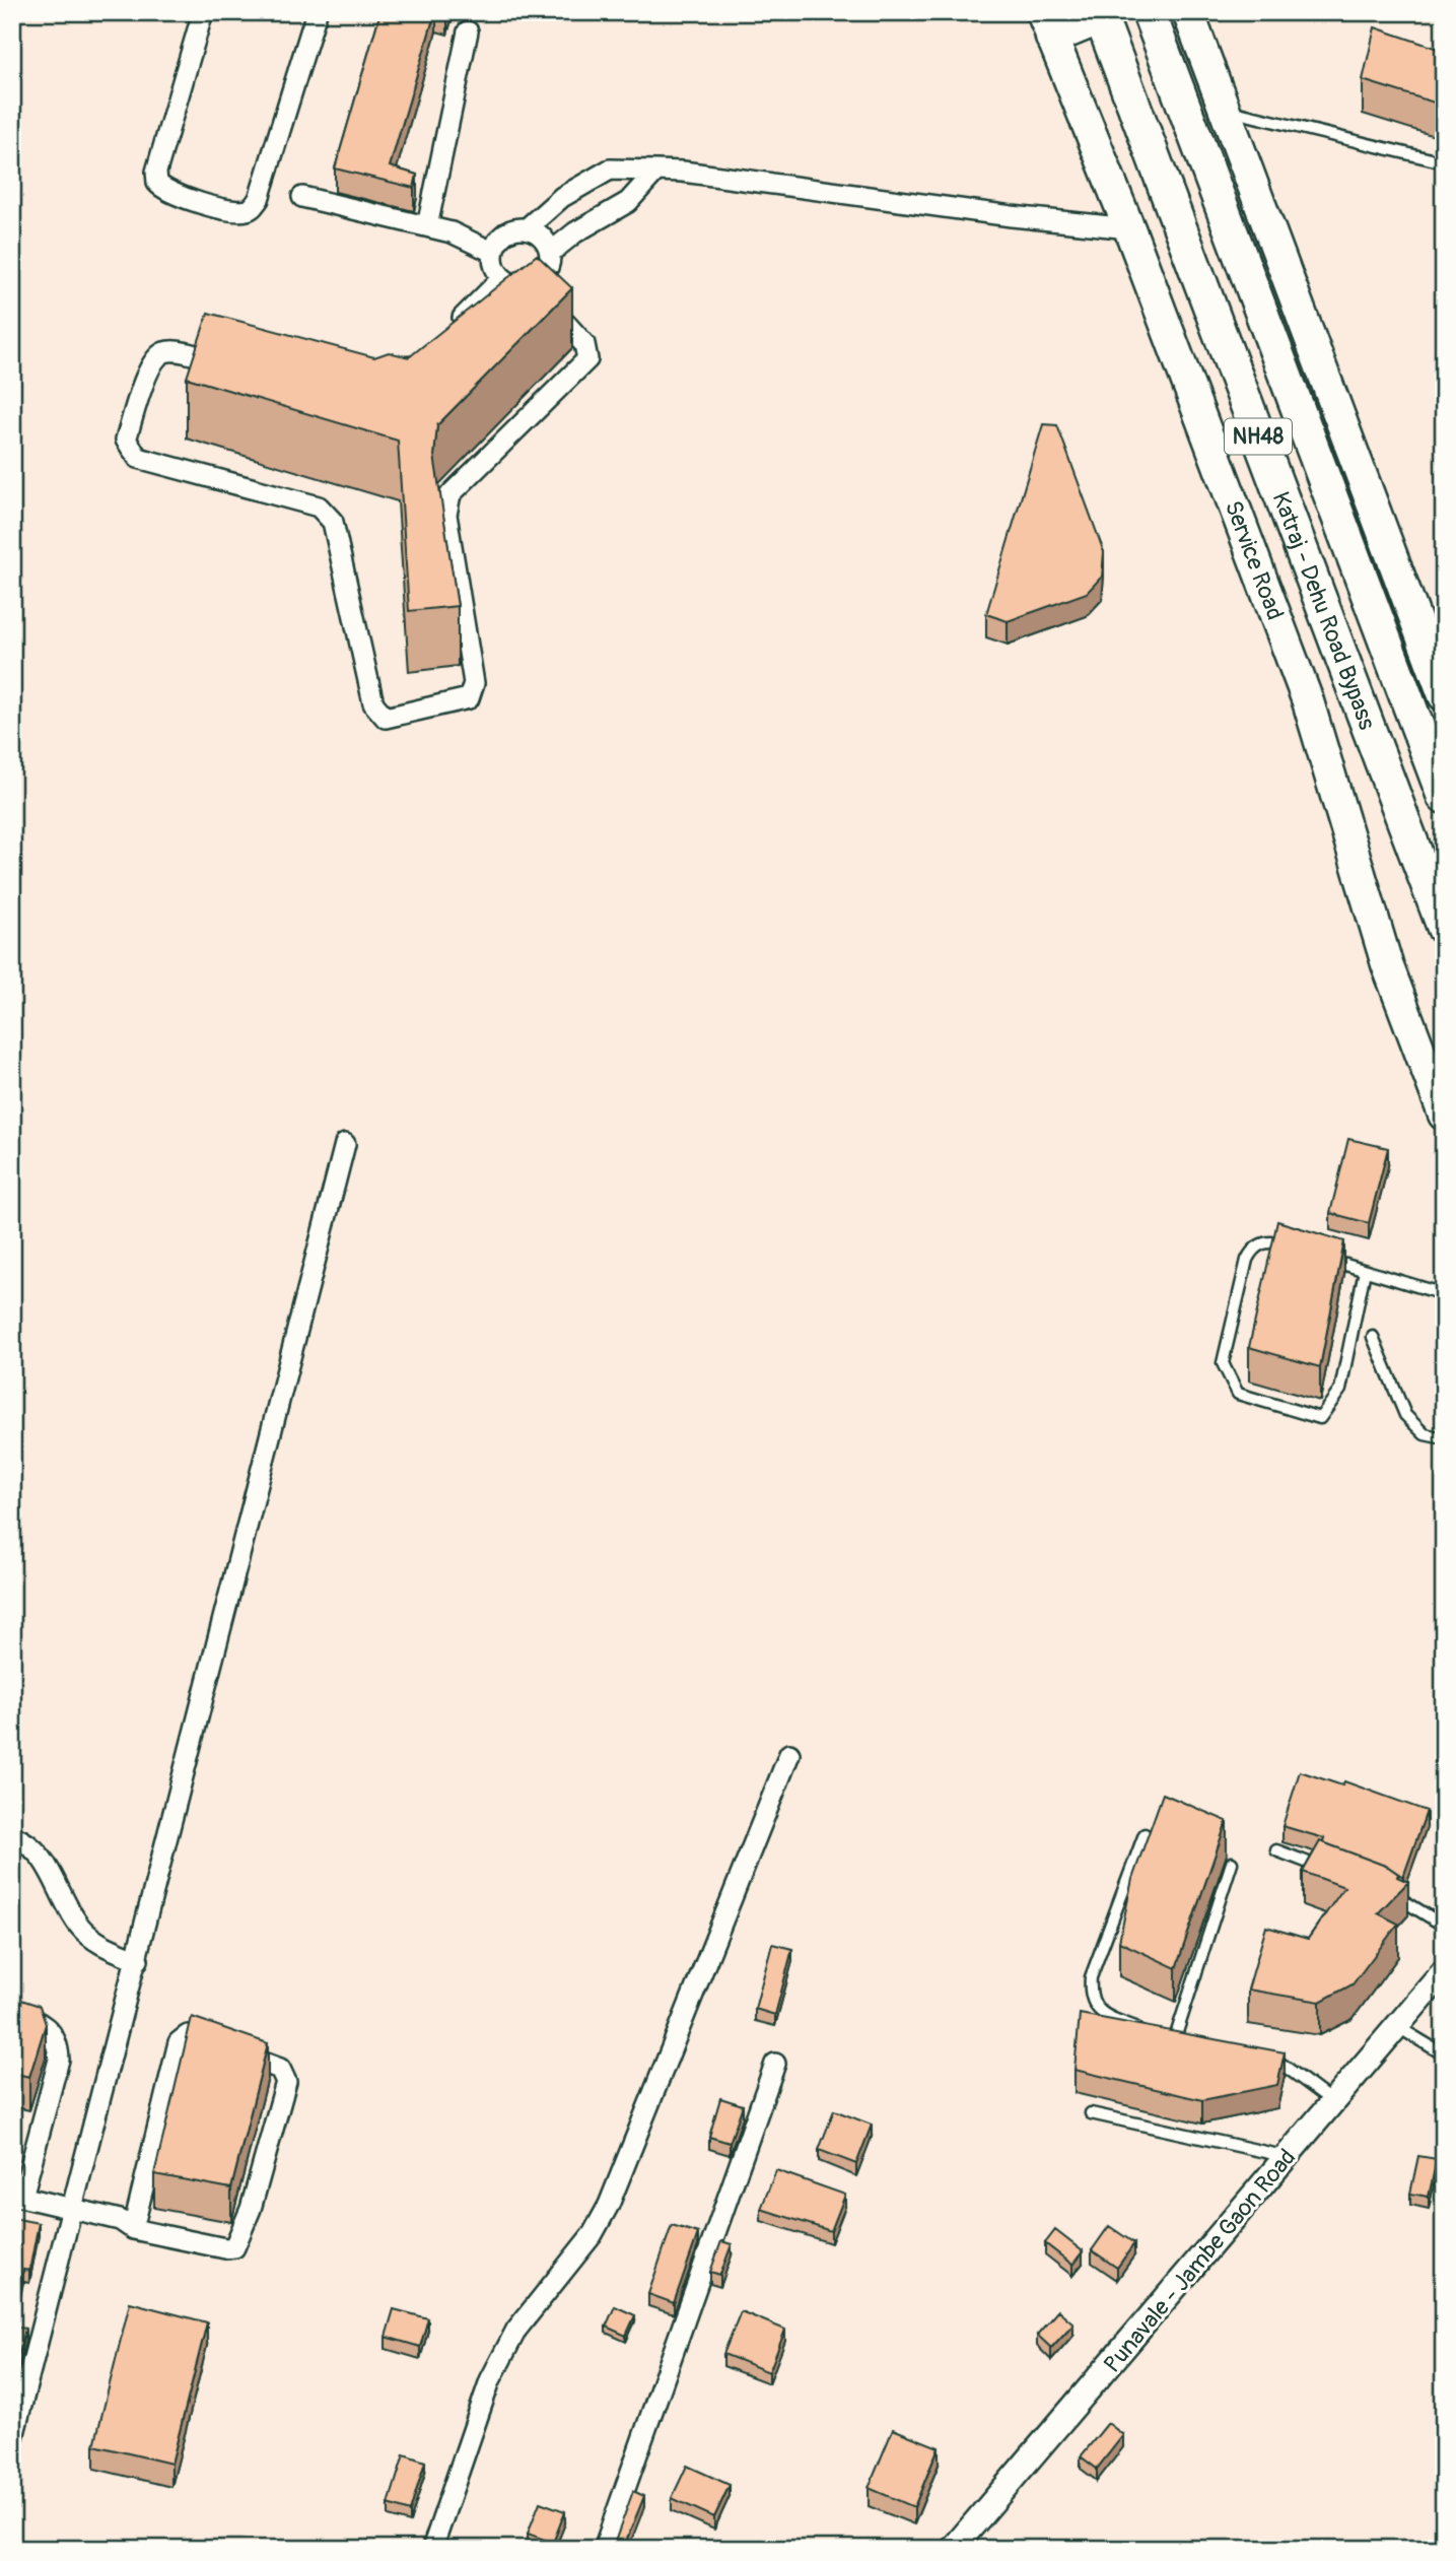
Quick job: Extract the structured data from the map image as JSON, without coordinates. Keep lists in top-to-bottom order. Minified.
{"streets":{"highway":["NH48","Katraj - Dehu Road Bypass"],"main road":["Service Road"],"street":["Punavale - Jambe Gaon Road"]}}
